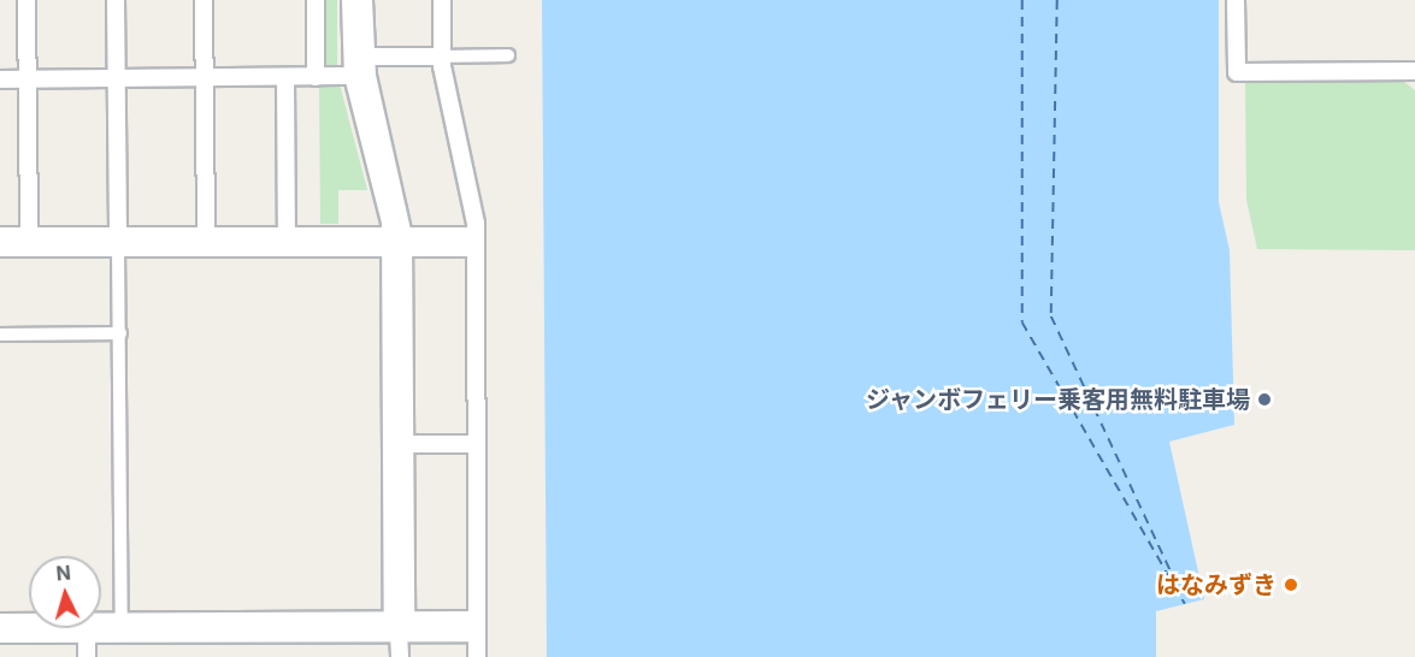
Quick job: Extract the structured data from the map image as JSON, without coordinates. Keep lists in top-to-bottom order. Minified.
{"places":["ジャンボフェリー乗客用無料駐車場","はなみずき"],"north":"top"}
